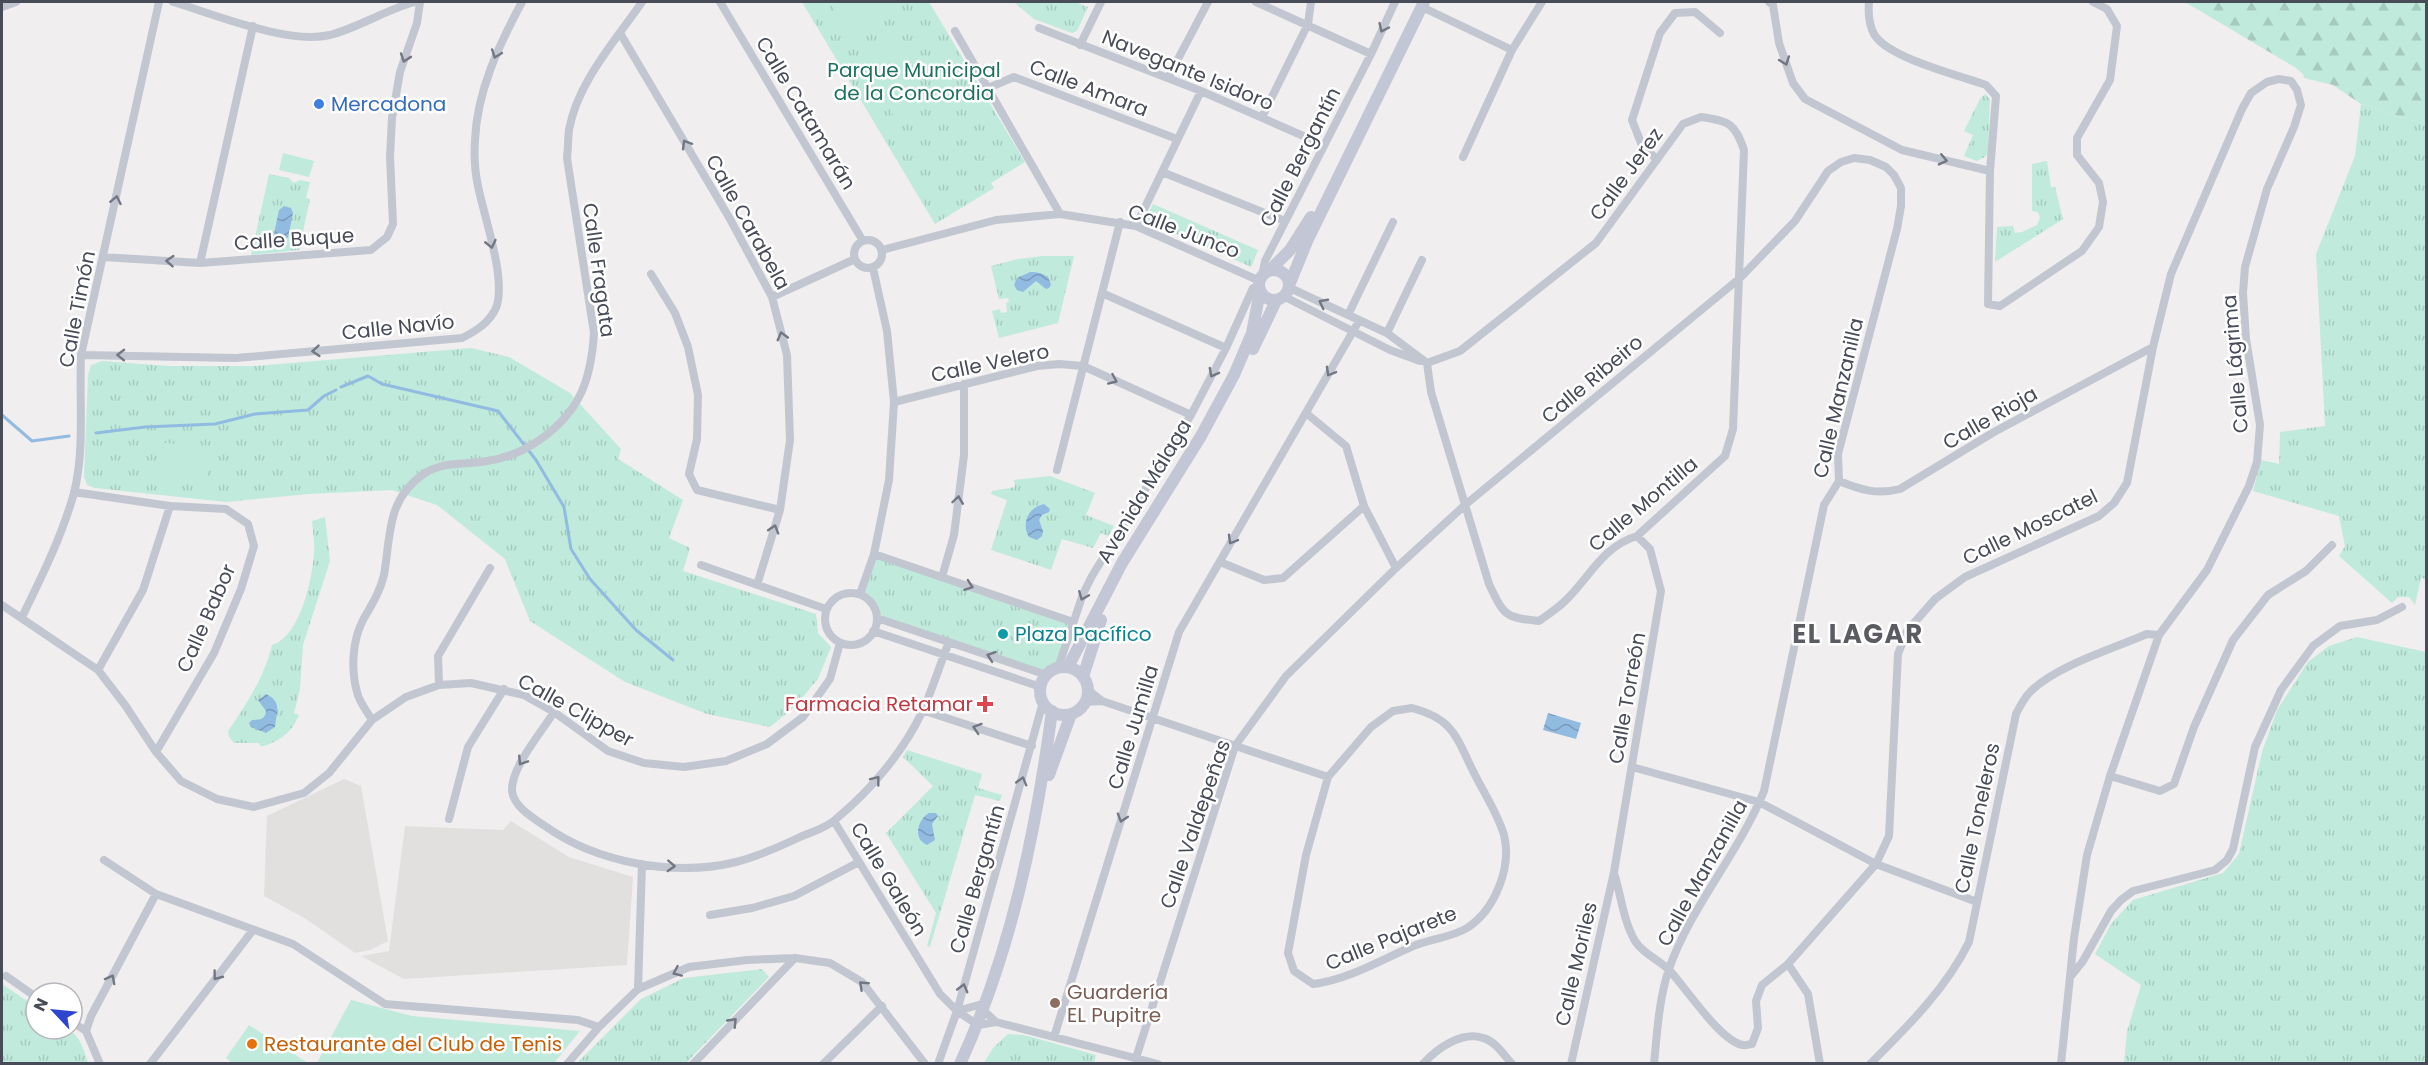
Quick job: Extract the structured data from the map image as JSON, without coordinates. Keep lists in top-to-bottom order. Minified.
{"streets":{"street":["Navegante Isidoro","Calle Amara","Calle Catamarán","Calle Bergantín","Calle Jerez","Calle Carabela","Calle Junco","Calle Buque","Calle Fragata","Calle Timón","Calle Navío","Calle Velero","Calle Lágrima","Calle Ribeiro","Calle Manzanilla","Calle Rioja","Avenida Málaga","Calle Montilla","Calle Moscatel","Calle Babor","Calle Torreón","Calle Clipper","Calle Jumilla","Calle Toneleros","Calle Valdepeñas","Calle Galeón","Calle Pajarete","Calle Moriles"]},"crossings":[["Navegante Isidoro","Calle Bergantín"],["Calle Catamarán","Calle Junco"],["Calle Bergantín","Calle Junco"],["Calle Bergantín","Calle Velero"],["Calle Bergantín","Avenida Málaga"],["Calle Bergantín","Calle Galeón"],["Calle Jerez","Calle Ribeiro"],["Calle Jerez","Calle Manzanilla"],["Calle Jerez","Calle Montilla"],["Calle Carabela","Calle Fragata"],["Calle Buque","Calle Timón"],["Calle Fragata","Calle Clipper"],["Calle Timón","Calle Navío"],["Calle Timón","Calle Babor"],["Calle Timón","Calle Clipper"],["Calle Lágrima","Calle Moscatel"],["Calle Lágrima","Calle Toneleros"],["Calle Ribeiro","Calle Manzanilla"],["Calle Ribeiro","Calle Montilla"],["Calle Ribeiro","Calle Valdepeñas"],["Calle Manzanilla","Calle Rioja"],["Calle Manzanilla","Calle Montilla"],["Calle Manzanilla","Calle Moscatel"],["Calle Rioja","Calle Moscatel"],["Calle Montilla","Calle Torreón"],["Calle Montilla","Calle Valdepeñas"],["Calle Babor","Calle Clipper"],["Calle Torreón","Calle Moriles"]],"one_way":["Calle Carabela","Calle Timón","Calle Velero","Calle Jumilla"],"districts":["EL LAGAR"],"parks":["Parque Municipal de la Concordia"],"places":{"other":["Mercadona","Plaza Pacífico","Guardería EL Pupitre","Restaurante del Club de Tenis"],"health":["Farmacia Retamar"]},"north":"top left"}
